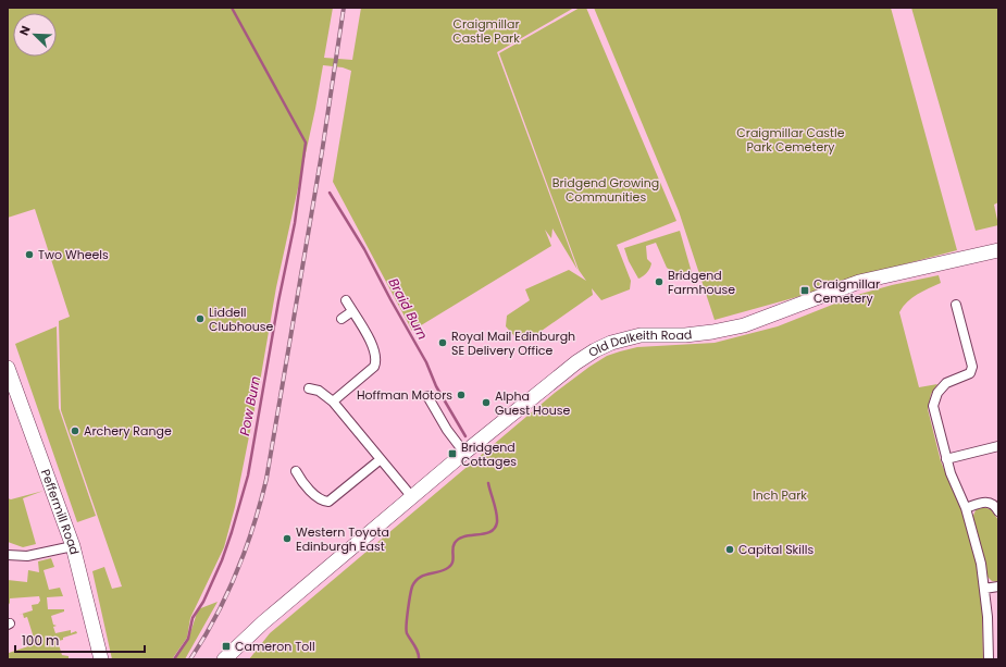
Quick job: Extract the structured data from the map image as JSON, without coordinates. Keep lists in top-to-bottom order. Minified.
{"streets":{"main road":["Old Dalkeith Road","Peffermill Road"]},"water":["Braid Burn","Pow Burn"],"parks":["Craigmillar Castle Park","Craigmillar Castle Park Cemetery","Bridgend Growing Communities","Inch Park"],"places":{"other":["Two Wheels","Bridgend Farmhouse","Liddell Clubhouse","Royal Mail Edinburgh SE Delivery Office","Hoffman Motors","Alpha Guest House","Archery Range","Western Toyota Edinburgh East","Capital Skills"],"transit":["Craigmillar Cemetery","Bridgend Cottages","Cameron Toll"]},"scale_bar":"100 m","north":"top left"}
